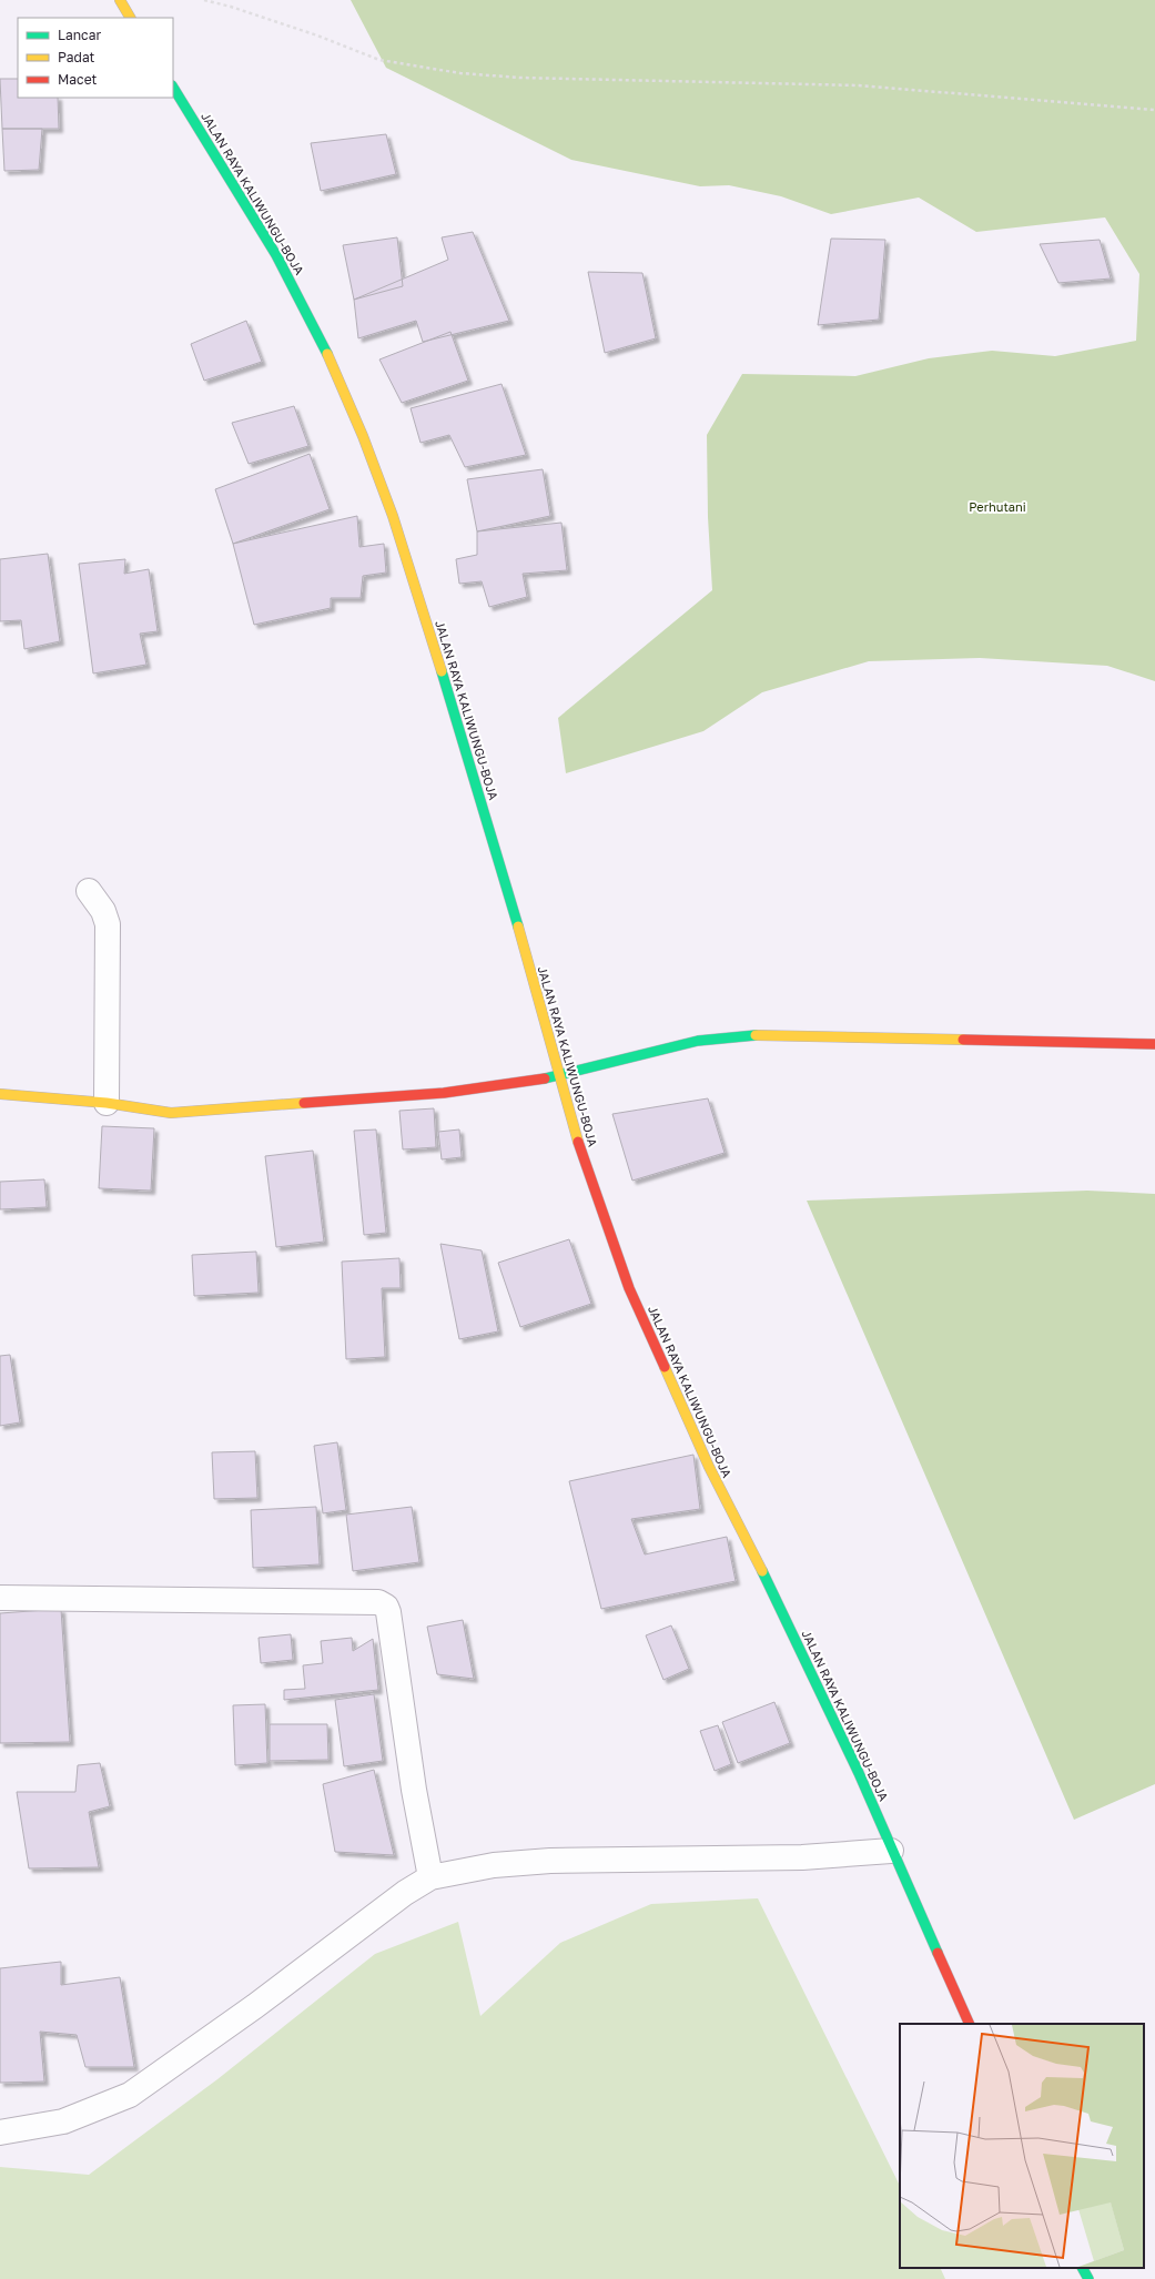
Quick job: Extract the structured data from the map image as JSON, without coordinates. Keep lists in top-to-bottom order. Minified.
{"streets":{"main road":["JALAN RAYA KALIWUNGU-BOJA"]},"parks":["Perhutani"],"legend":["Lancar","Padat","Macet"]}
